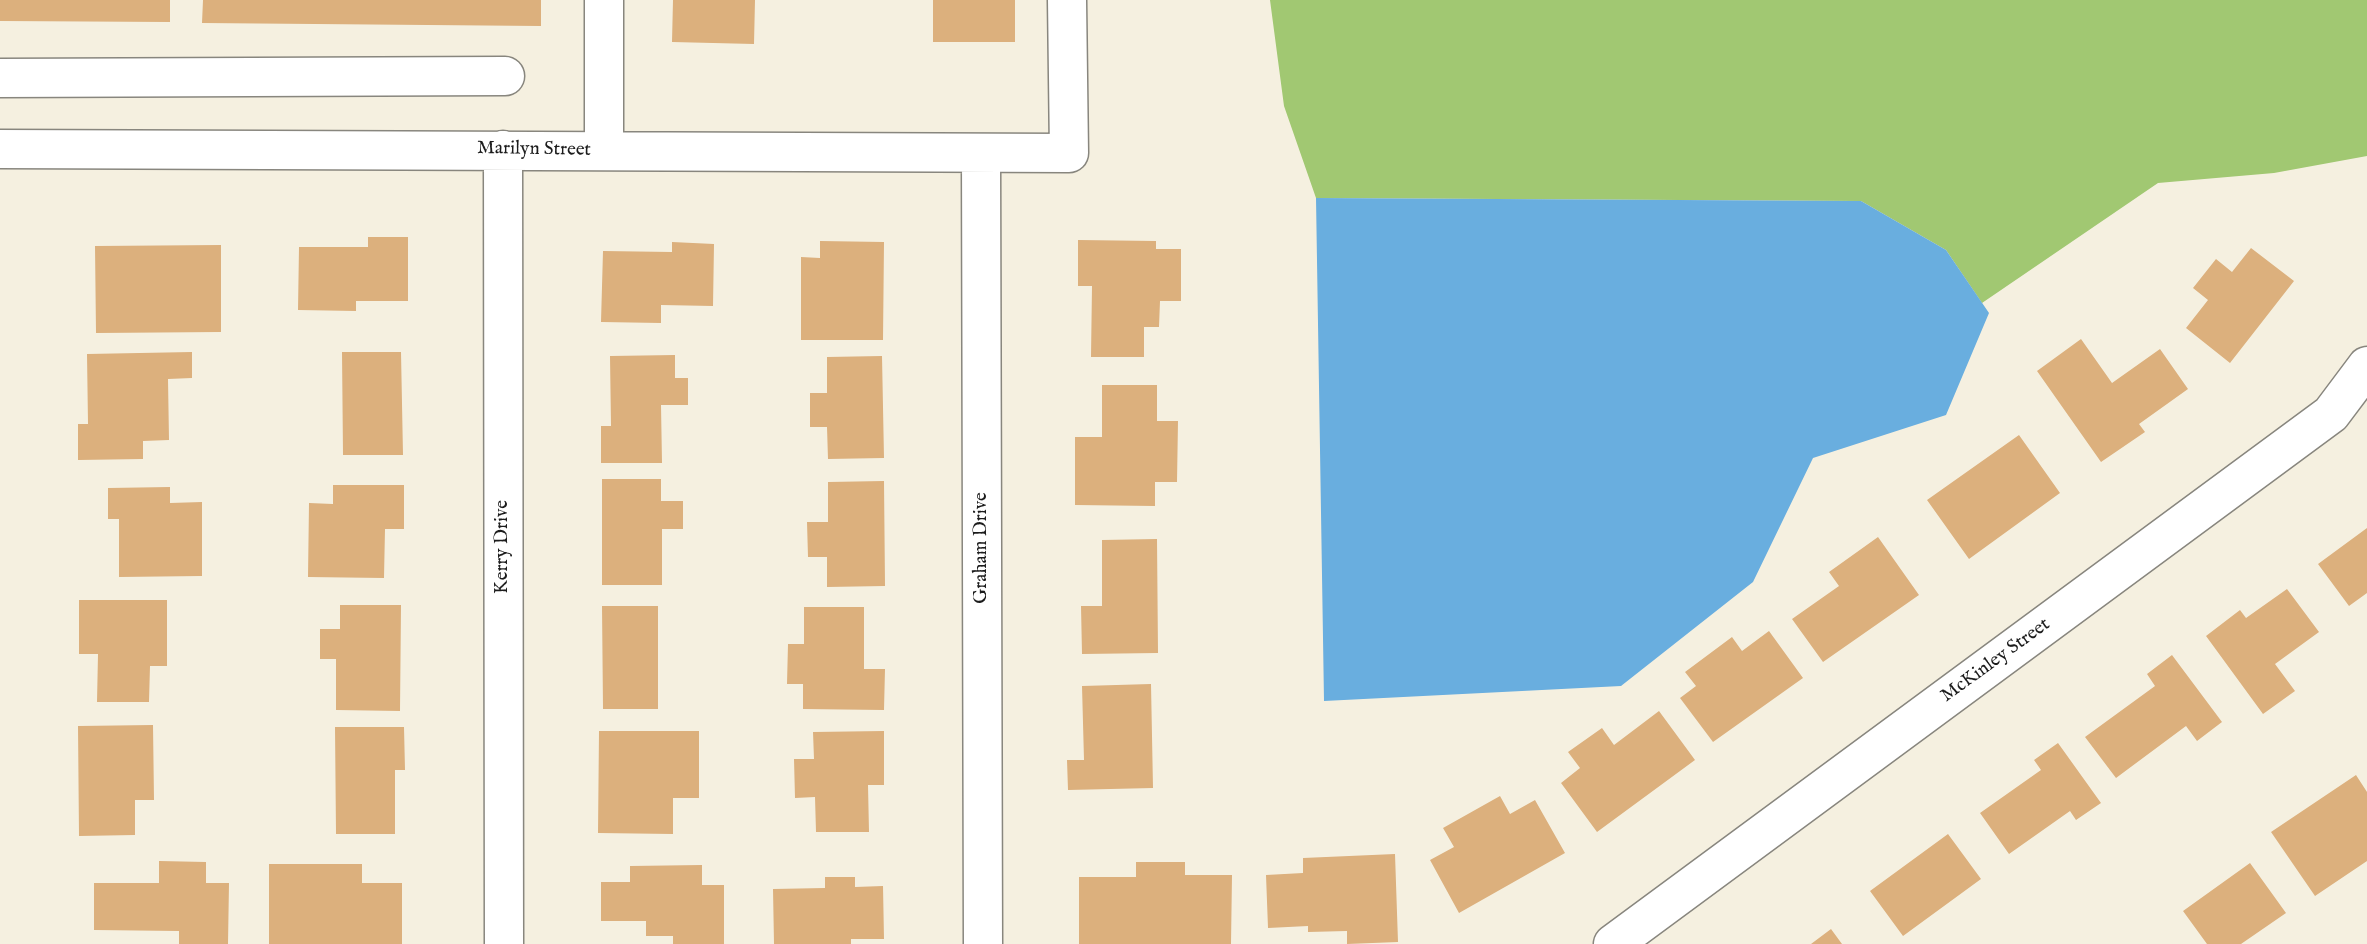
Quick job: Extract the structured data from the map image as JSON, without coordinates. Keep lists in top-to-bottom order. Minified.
{"streets":{"street":["Marilyn Street","Kerry Drive","Graham Drive","McKinley Street"]},"crossings":[["Marilyn Street","Kerry Drive"],["Marilyn Street","Graham Drive"]]}
